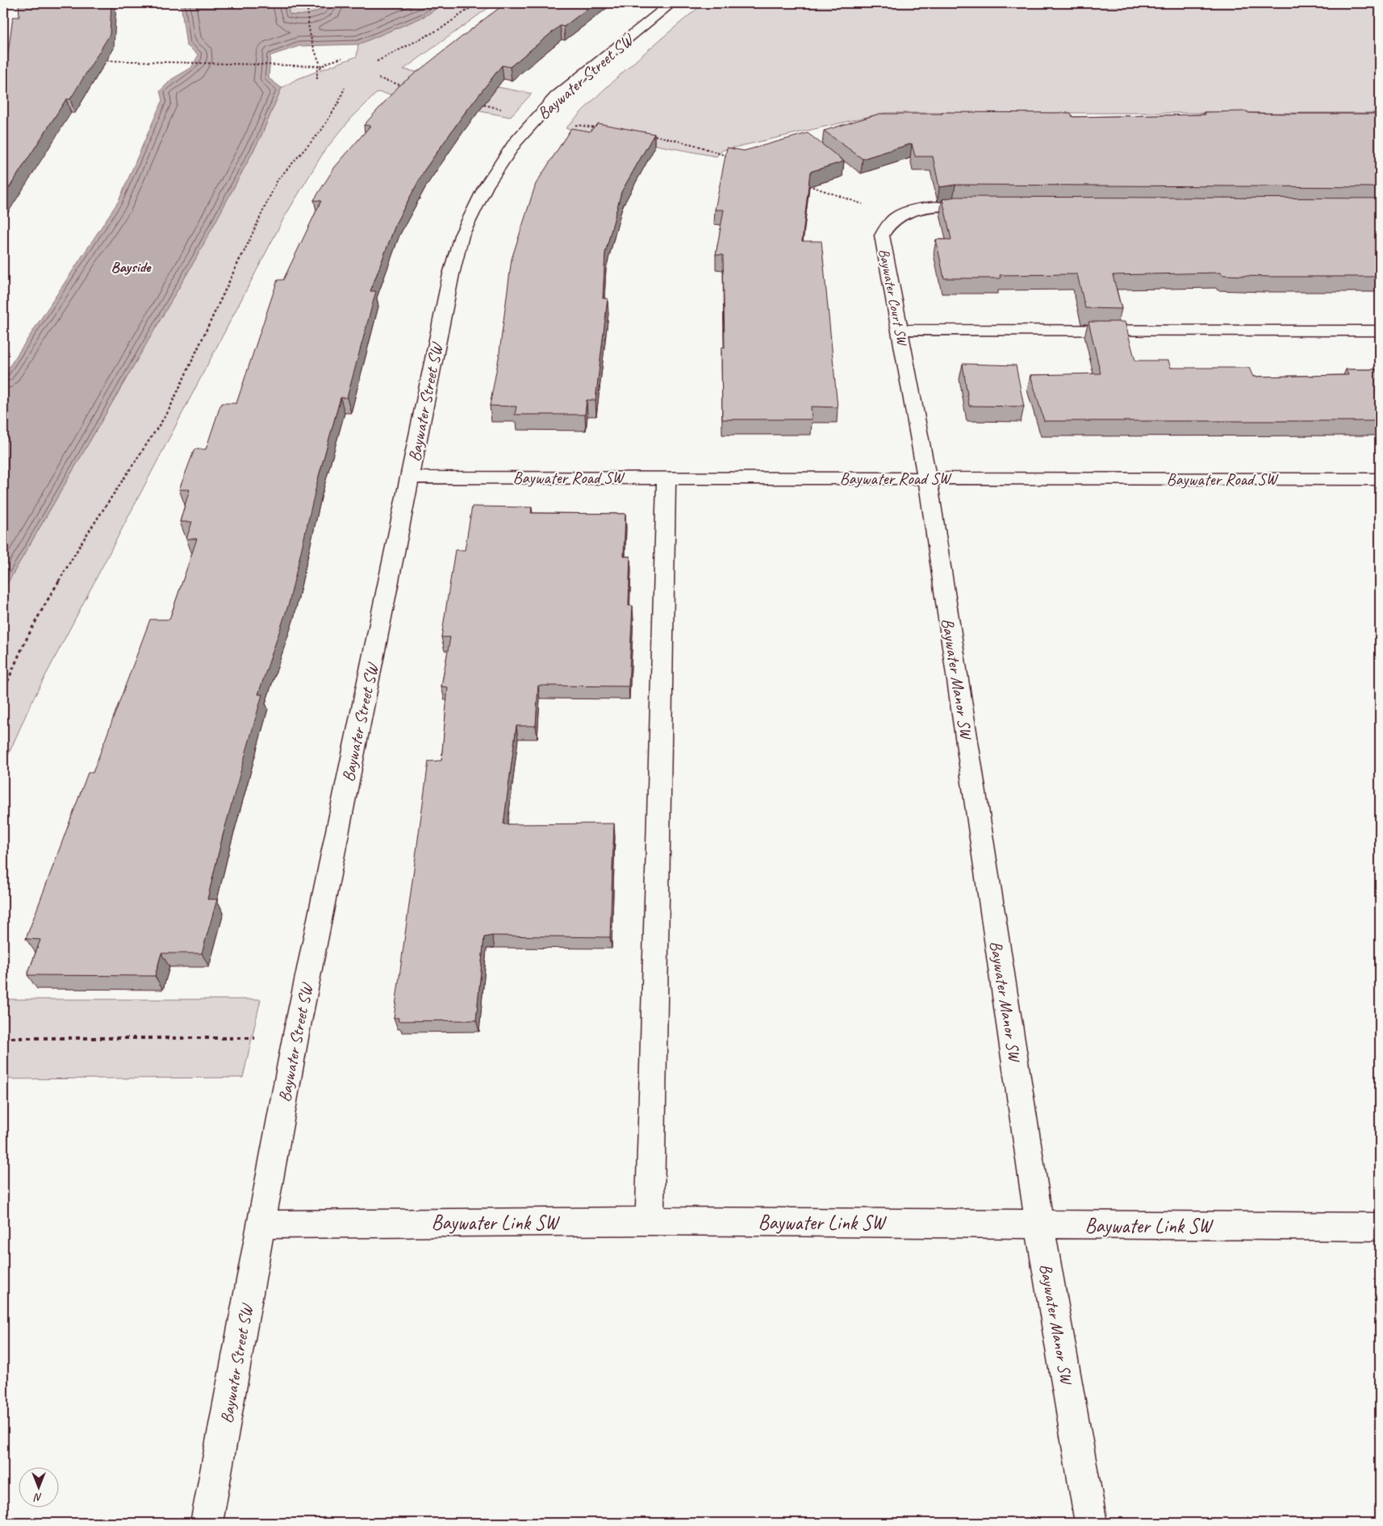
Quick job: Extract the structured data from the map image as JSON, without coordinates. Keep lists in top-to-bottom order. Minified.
{"streets":{"street":["Baywater Street SW","Baywater Court SW","Baywater Road SW","Baywater Manor SW","Baywater Link SW"]},"crossings":[["Baywater Street SW","Baywater Road SW"],["Baywater Street SW","Baywater Link SW"],["Baywater Court SW","Baywater Road SW"],["Baywater Court SW","Baywater Manor SW"],["Baywater Road SW","Baywater Manor SW"],["Baywater Manor SW","Baywater Link SW"]],"districts":["Bayside"],"north":"bottom"}
